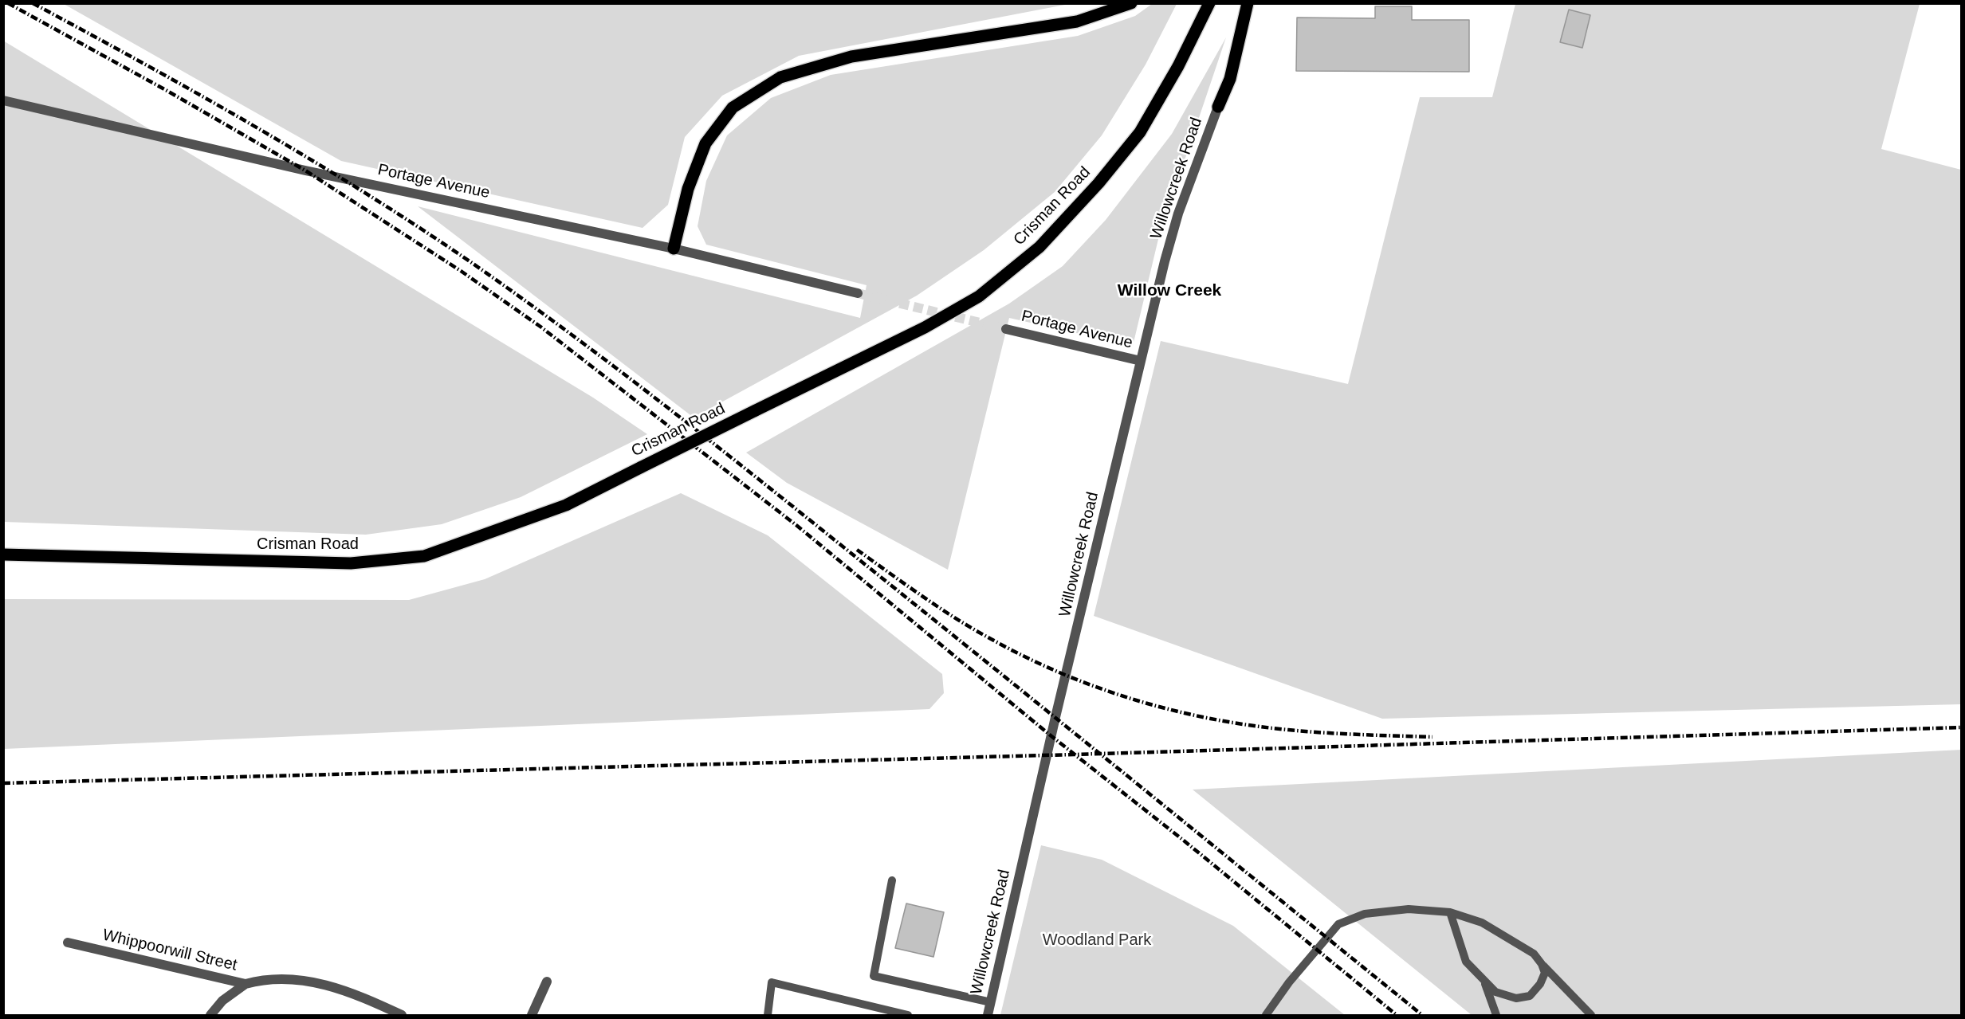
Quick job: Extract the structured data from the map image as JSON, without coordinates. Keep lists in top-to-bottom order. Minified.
{"streets":{"main road":["Crisman Road"],"street":["Willowcreek Road","Portage Avenue","Whippoorwill Street"]},"crossings":[["Willowcreek Road","Portage Avenue"]],"districts":["Willow Creek"],"parks":["Woodland Park"]}
